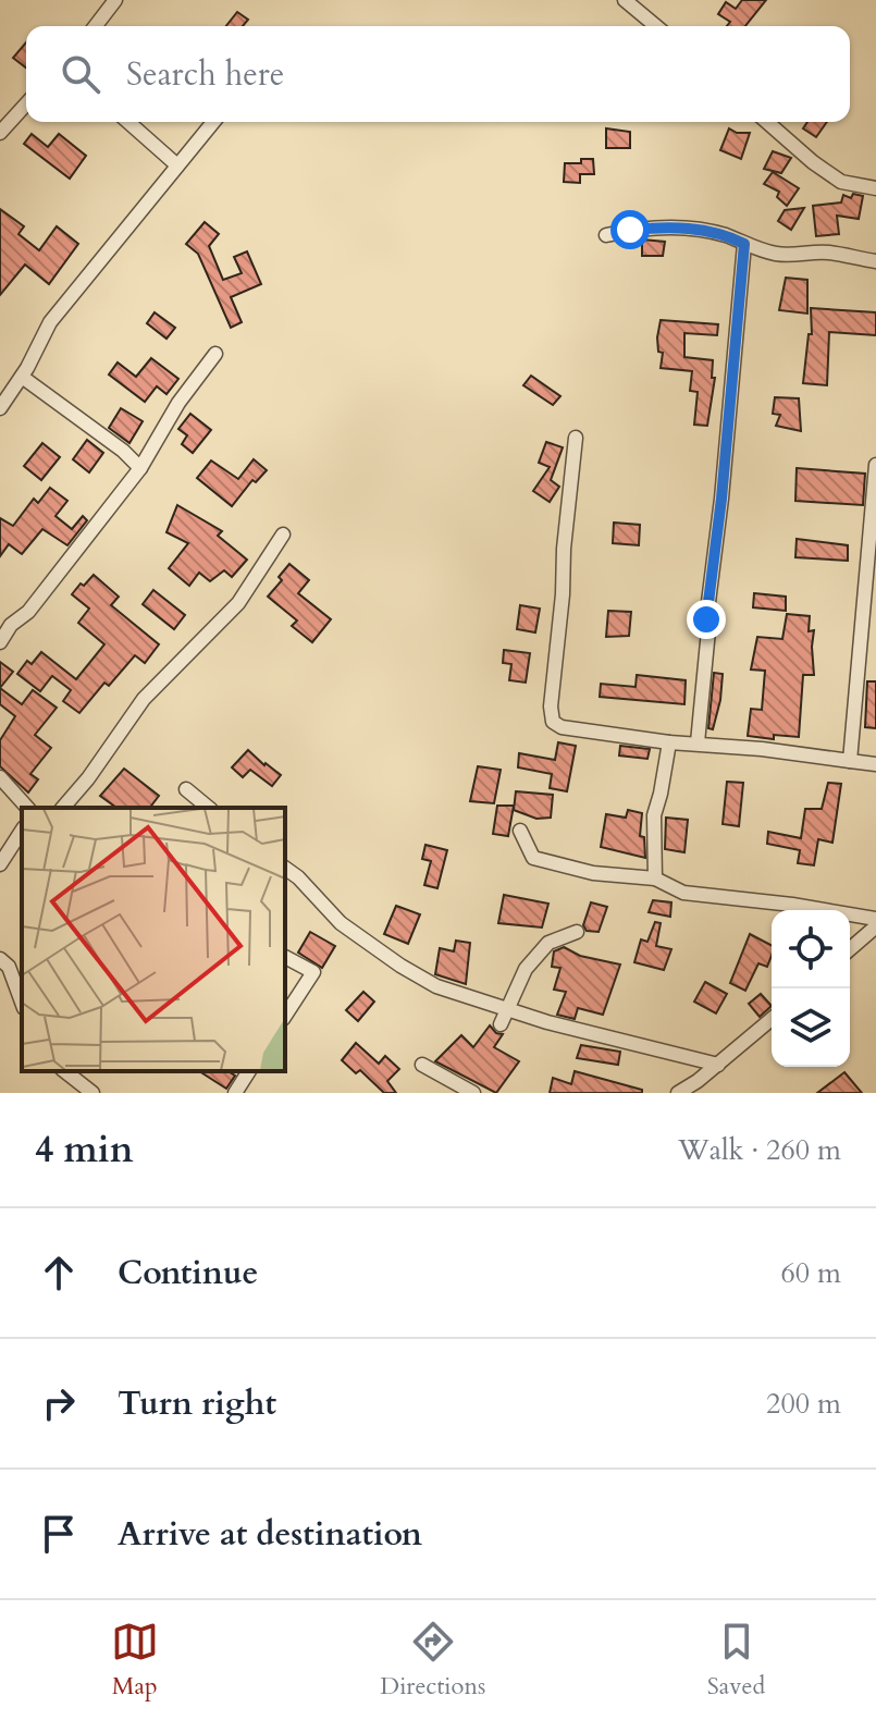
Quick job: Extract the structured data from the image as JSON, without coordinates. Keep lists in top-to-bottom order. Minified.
{"page":{"search":"Search here","heading":["4 min","Walk · 260 m"],"list":[["Continue","60 m"],["Turn right","200 m"],"Arrive at destination"],"nav":["Map","Directions","Saved"]}}
